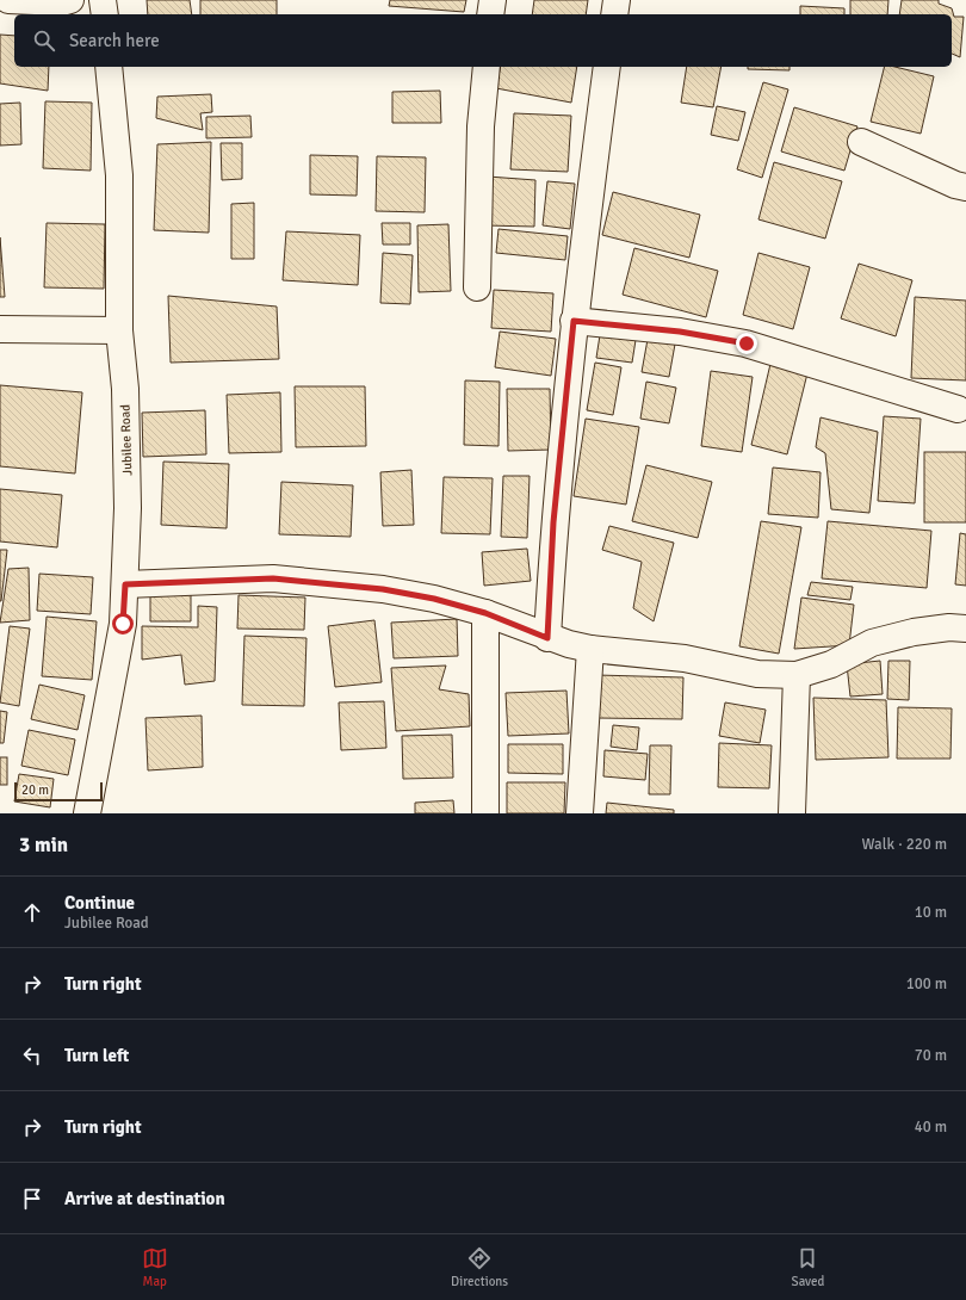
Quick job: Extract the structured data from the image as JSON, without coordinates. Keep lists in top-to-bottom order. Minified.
{"streets":{"street":["Jubilee Road"]},"scale_bar":"20 m","page":{"search":"Search here","scale":"20 m","heading":["3 min","Walk · 220 m"],"list":[["Continue","Jubilee Road","10 m"],["Turn right","100 m"],["Turn left","70 m"],["Turn right","40 m"],"Arrive at destination"],"nav":["Map","Directions","Saved"]}}
